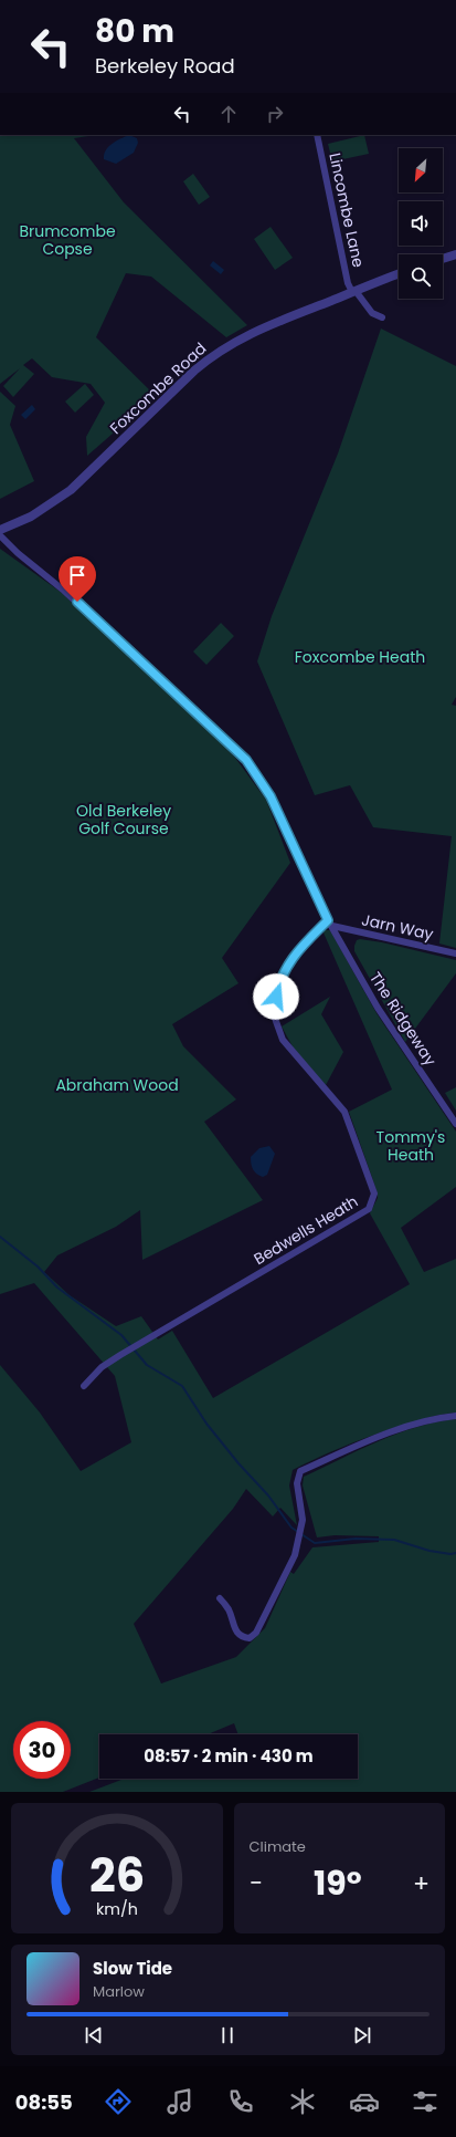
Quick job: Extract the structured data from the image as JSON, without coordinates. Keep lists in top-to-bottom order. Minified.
{"streets":{"street":["Lincombe Lane","Foxcombe Road","Jarn Way","The Ridgeway","Bedwells Heath"]},"crossings":[["Lincombe Lane","Foxcombe Road"],["Jarn Way","The Ridgeway"],["Jarn Way","Bedwells Heath"],["The Ridgeway","Bedwells Heath"]],"parks":["Brumcombe Copse","Foxcombe Heath","Old Berkeley Golf Course","Abraham Wood","Tommy's Heath"],"north":"bottom left","page":{"turn":["80 m","Berkeley Road"],"limit":"30","trip":"08:57 · 2 min · 430 m","tile":"Climate","heat":["−","19°","+"],"song":["Slow Tide","Marlow"],"tabs":"08:55","gauge":["26","km/h"]}}
